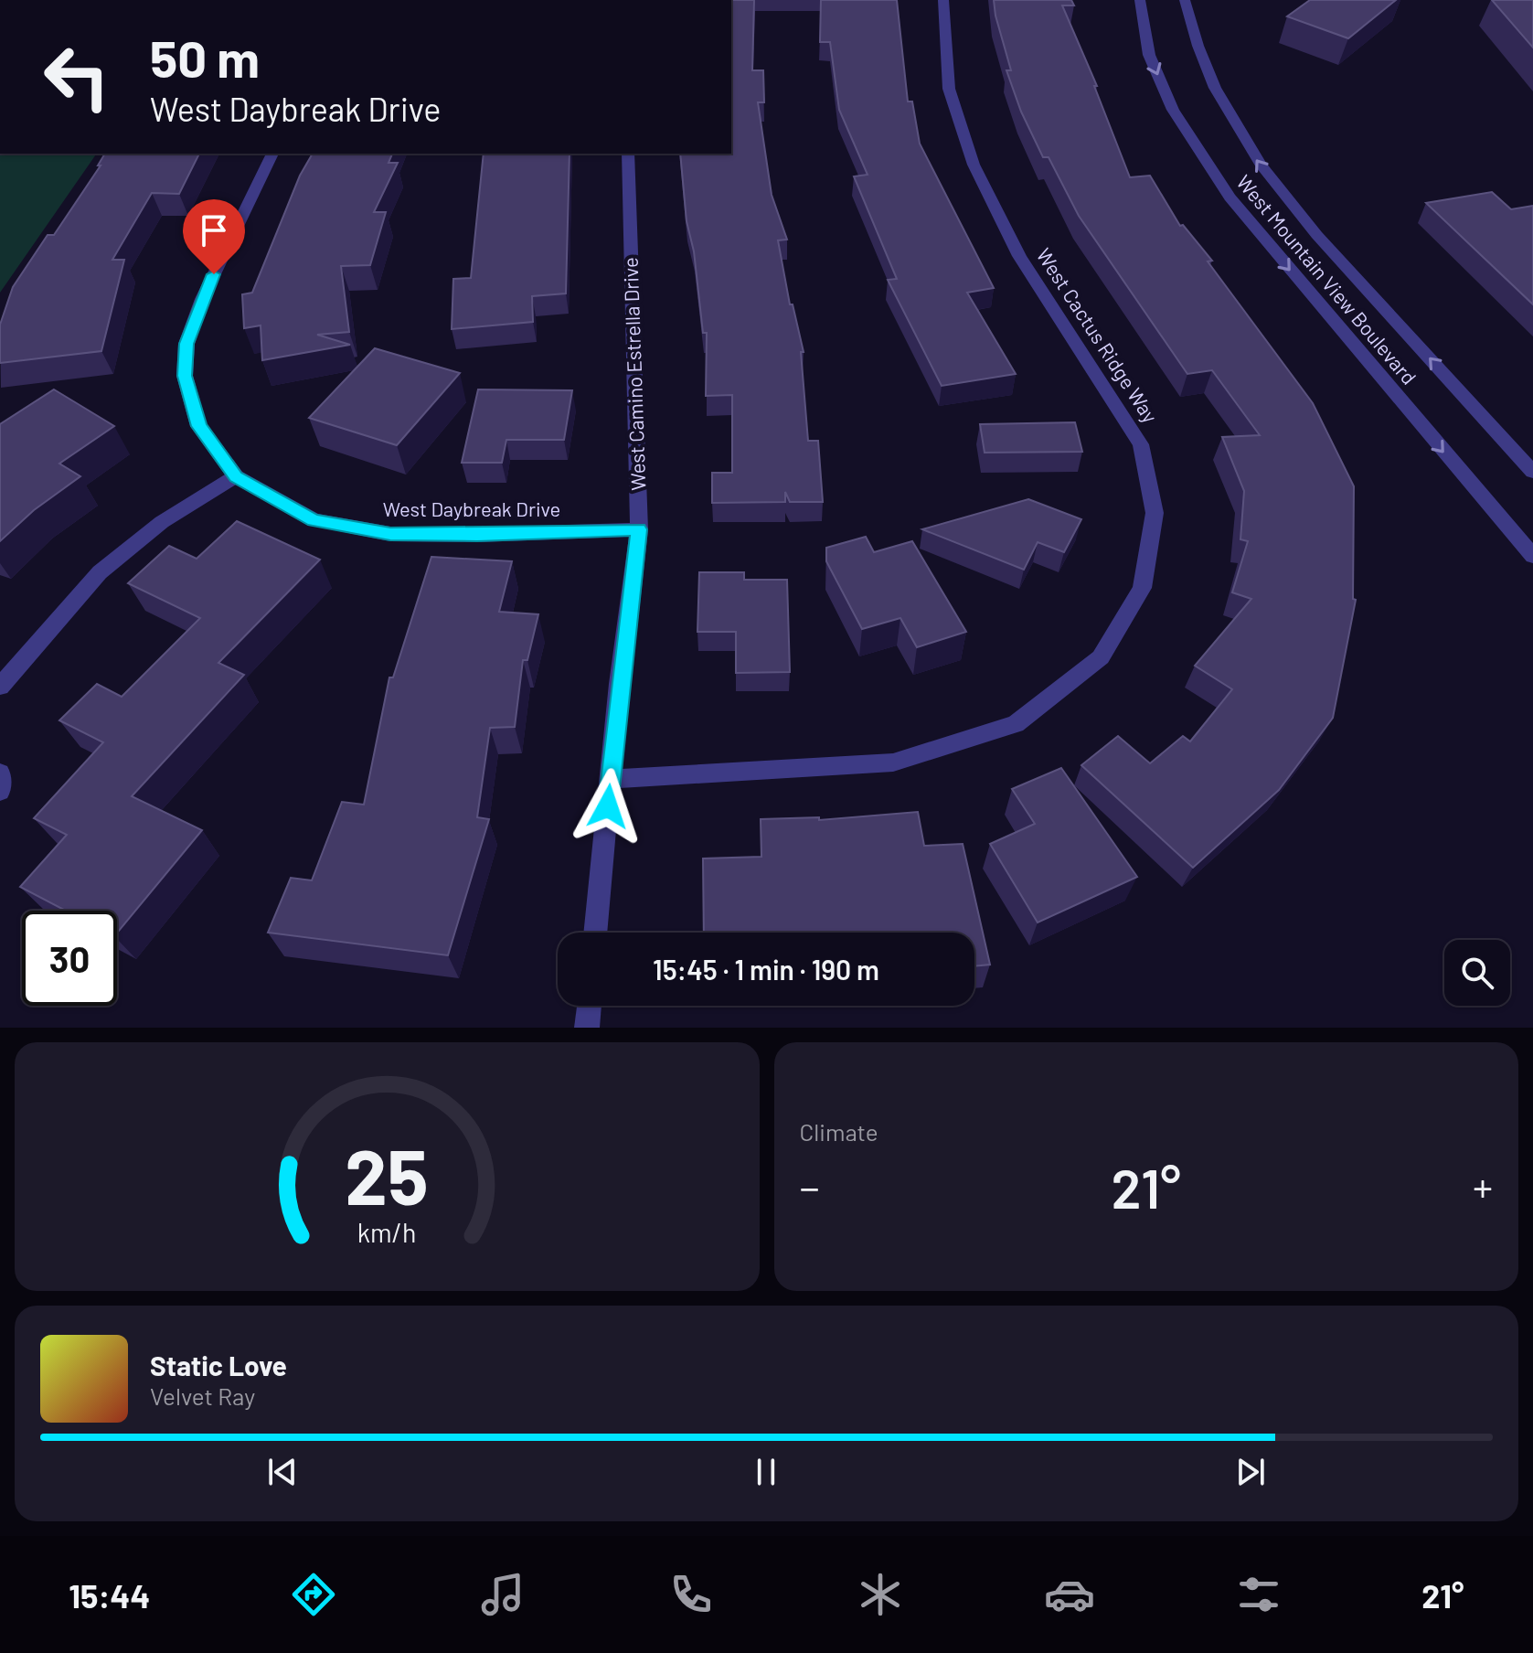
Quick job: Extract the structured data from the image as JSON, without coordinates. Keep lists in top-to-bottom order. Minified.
{"streets":{"street":["West Mountain View Boulevard","West Cactus Ridge Way","West Camino Estrella Drive","West Daybreak Drive"]},"crossings":[["West Cactus Ridge Way","West Camino Estrella Drive"],["West Camino Estrella Drive","West Daybreak Drive"]],"page":{"turn":["50 m","West Daybreak Drive"],"limit":"30","trip":"15:45 · 1 min · 190 m","tile":"Climate","heat":["−","21°","+"],"song":["Static Love","Velvet Ray"],"tabs":["15:44","21°"],"gauge":["25","km/h"]}}
